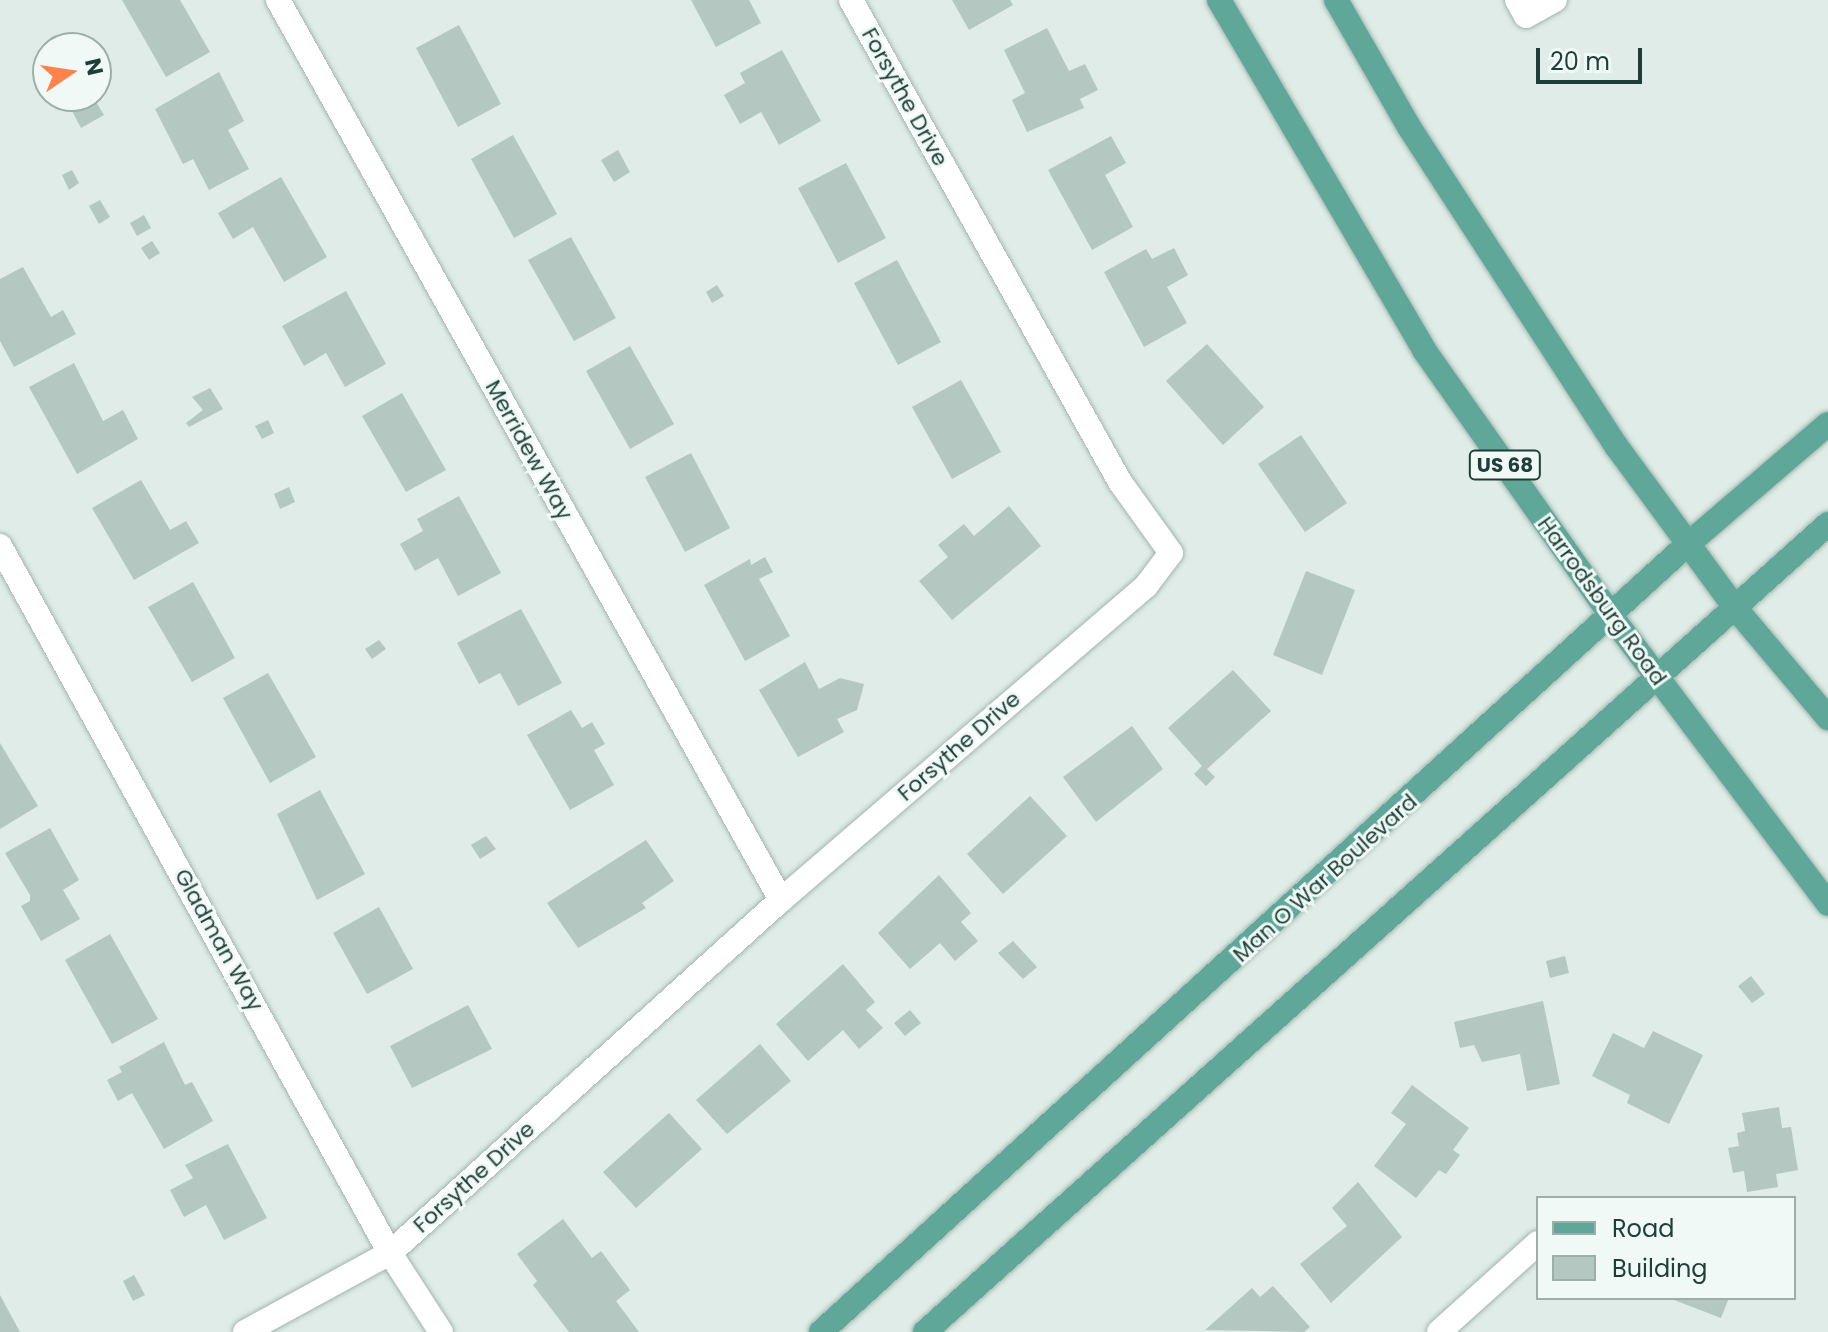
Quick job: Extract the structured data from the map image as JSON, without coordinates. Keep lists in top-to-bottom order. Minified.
{"streets":{"main road":["US 68","Harrodsburg Road","Man O War Boulevard"],"street":["Forsythe Drive","Merridew Way","Gladman Way"]},"crossings":[["Forsythe Drive","Merridew Way"],["Forsythe Drive","Gladman Way"],["Harrodsburg Road","Man O War Boulevard"]],"legend":["Road","Building"],"scale_bar":"20 m","north":"right"}
